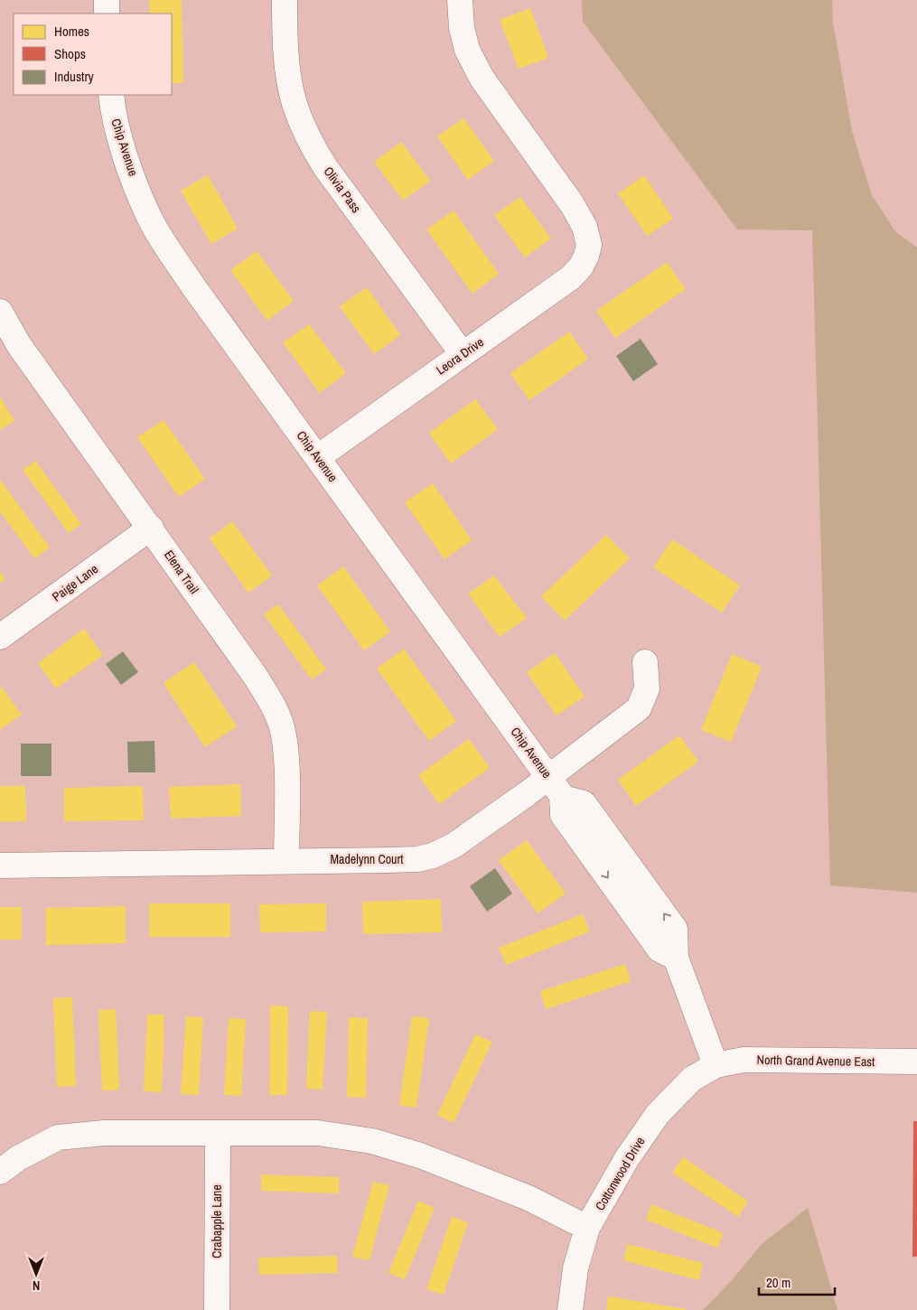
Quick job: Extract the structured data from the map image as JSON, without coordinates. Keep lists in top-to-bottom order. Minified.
{"streets":{"street":["Chip Avenue","Olivia Pass","Leora Drive","Elena Trail","Paige Lane","Madelynn Court","North Grand Avenue East","Cottonwood Drive","Crabapple Lane"]},"crossings":[["Chip Avenue","Leora Drive"],["Chip Avenue","Madelynn Court"],["Olivia Pass","Leora Drive"],["Elena Trail","Paige Lane"],["Elena Trail","Madelynn Court"],["North Grand Avenue East","Cottonwood Drive"]],"legend":["Homes","Shops","Industry"],"scale_bar":"20 m","north":"bottom"}
